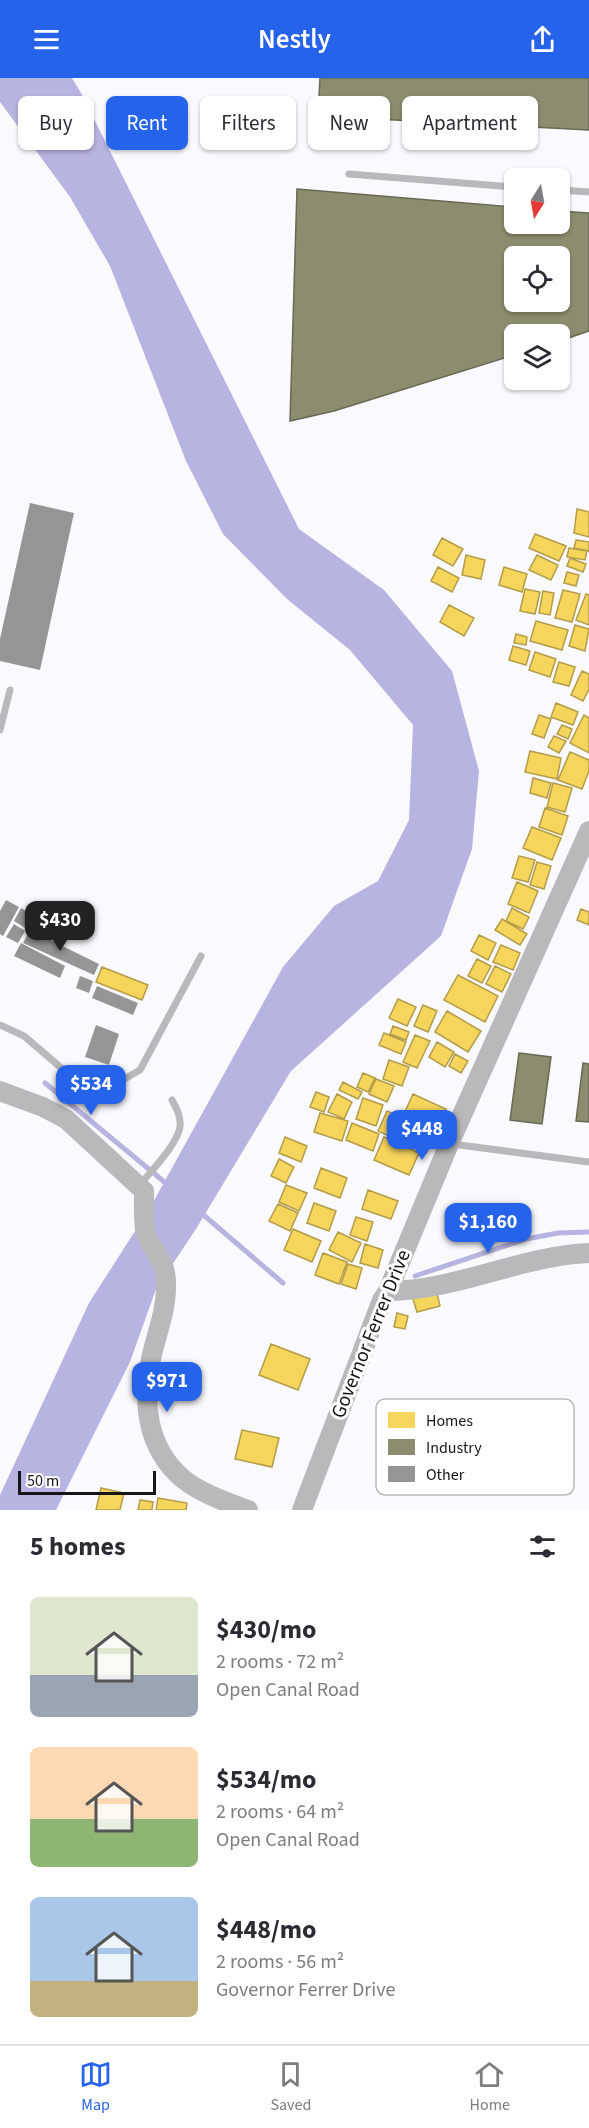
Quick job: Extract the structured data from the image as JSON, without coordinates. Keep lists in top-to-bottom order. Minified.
{"streets":{"street":["Governor Ferrer Drive"]},"legend":["Homes","Industry","Other"],"scale_bar":"50 m","north":"bottom","page":{"header":"Nestly","chip":["Buy","Rent","Filters","New","Apartment"],"price":["$430","$534","$448","$1,160","$971"],"scale":"50 m","heading":"5 homes","list":[{"name":"$430/mo","note":"2 rooms · 72 m² · Open Canal Road"},{"name":"$534/mo","note":"2 rooms · 64 m² · Open Canal Road"},{"name":"$448/mo","note":"2 rooms · 56 m² · Governor Ferrer Drive"}],"tabs":["Map","Saved","Home"]}}
